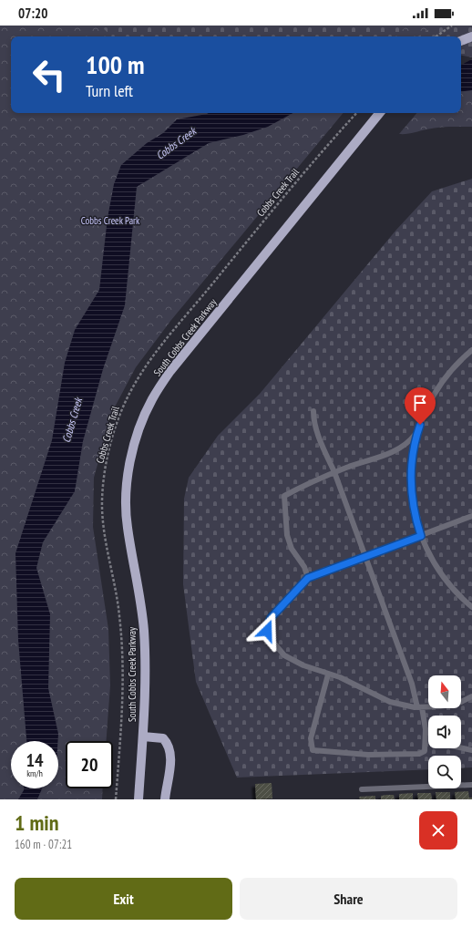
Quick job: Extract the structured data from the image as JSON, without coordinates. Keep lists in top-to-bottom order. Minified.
{"streets":{"main road":["South Cobbs Creek Parkway"],"path":["Cobbs Creek Trail"]},"water":["Cobbs Creek"],"parks":["Cobbs Creek Park"],"north":"top","page":{"status":"07:20","turn":["100 m","Turn left"],"speed":"14 km/h","limit":"20","heading":["1 min","160 m · 07:21"],"buttons":["Exit","Share"]}}
